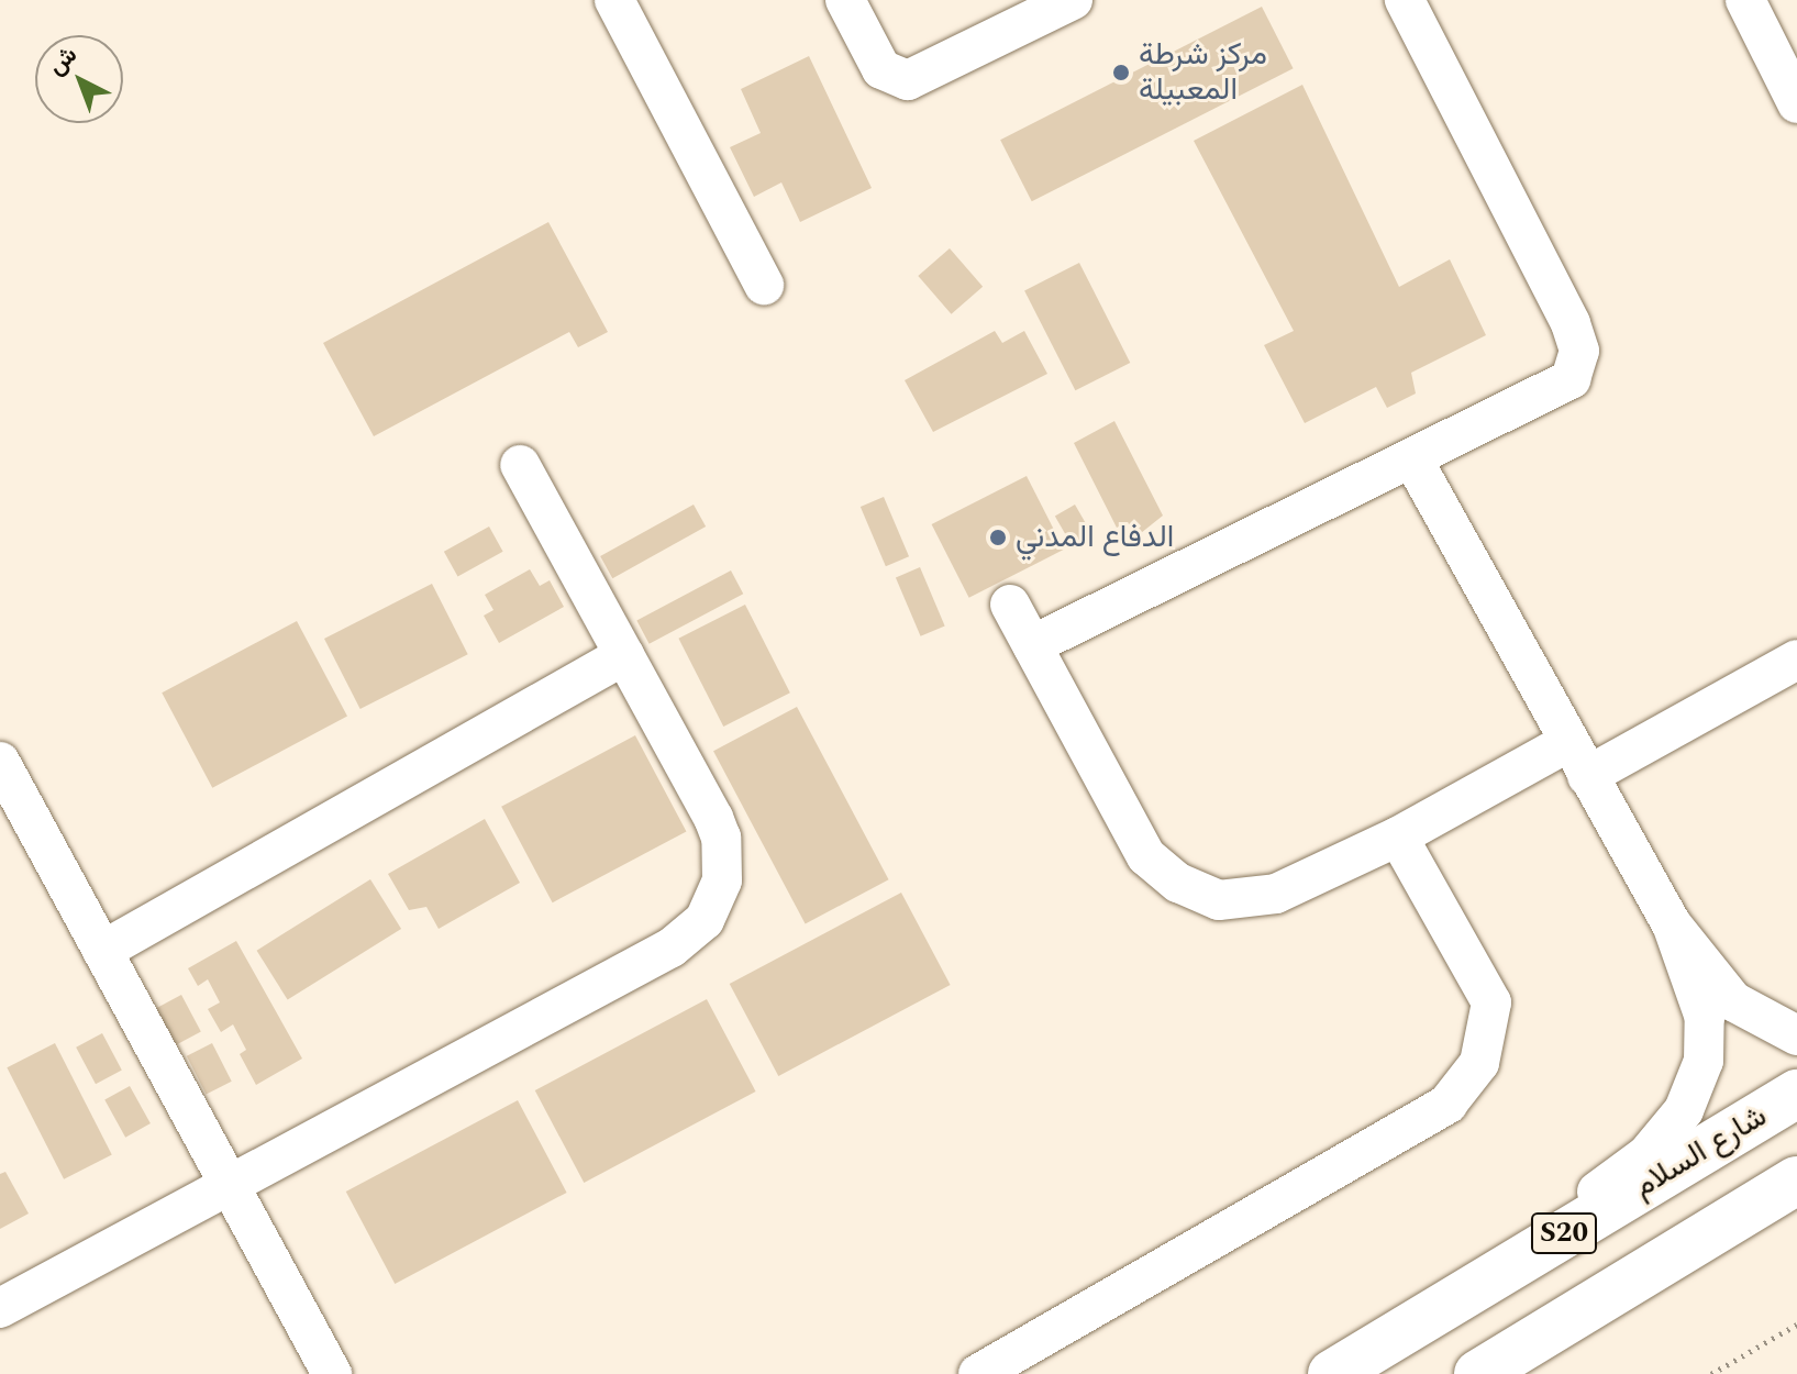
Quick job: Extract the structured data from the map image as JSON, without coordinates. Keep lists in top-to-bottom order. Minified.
{"streets":{"main road":["شارع السلام","S20"]},"places":["مركز شرطة المعبيلة","الدفاع المدني"],"north":"top left"}
